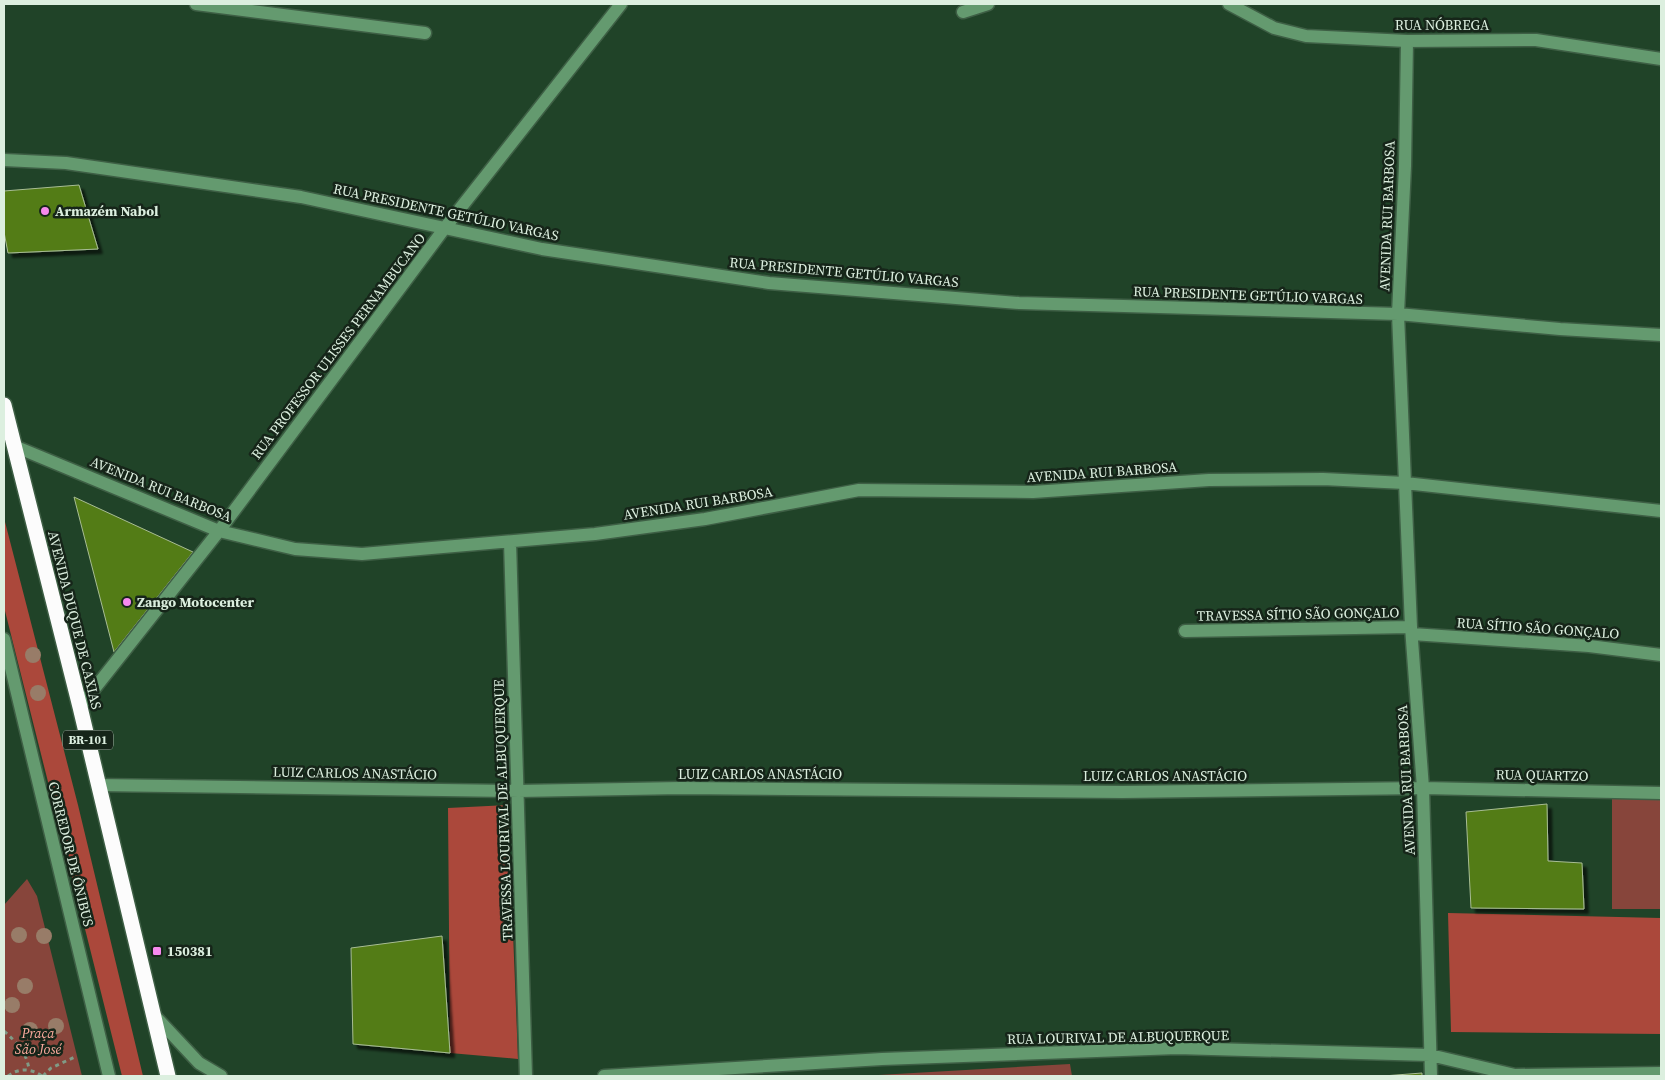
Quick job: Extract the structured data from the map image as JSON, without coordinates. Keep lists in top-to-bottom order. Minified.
{"streets":{"highway":["AVENIDA DUQUE DE CAXIAS","BR-101"],"street":["RUA NÓBREGA","RUA PRESIDENTE GETÚLIO VARGAS","AVENIDA RUI BARBOSA","RUA PROFESSOR ULISSES PERNAMBUCANO","TRAVESSA SÍTIO SÃO GONÇALO","RUA SÍTIO SÃO GONÇALO","LUIZ CARLOS ANASTÁCIO","RUA QUARTZO","TRAVESSA LOURIVAL DE ALBUQUERQUE","CORREDOR DE ÔNIBUS","RUA LOURIVAL DE ALBUQUERQUE"]},"crossings":[["RUA NÓBREGA","AVENIDA RUI BARBOSA"],["RUA PRESIDENTE GETÚLIO VARGAS","AVENIDA RUI BARBOSA"],["RUA PRESIDENTE GETÚLIO VARGAS","RUA PROFESSOR ULISSES PERNAMBUCANO"],["AVENIDA RUI BARBOSA","RUA PROFESSOR ULISSES PERNAMBUCANO"],["AVENIDA RUI BARBOSA","TRAVESSA SÍTIO SÃO GONÇALO"],["AVENIDA RUI BARBOSA","AVENIDA DUQUE DE CAXIAS"],["AVENIDA RUI BARBOSA","RUA SÍTIO SÃO GONÇALO"],["AVENIDA RUI BARBOSA","LUIZ CARLOS ANASTÁCIO"],["AVENIDA RUI BARBOSA","RUA QUARTZO"],["AVENIDA RUI BARBOSA","TRAVESSA LOURIVAL DE ALBUQUERQUE"],["AVENIDA RUI BARBOSA","RUA LOURIVAL DE ALBUQUERQUE"],["RUA PROFESSOR ULISSES PERNAMBUCANO","AVENIDA DUQUE DE CAXIAS"],["TRAVESSA SÍTIO SÃO GONÇALO","RUA SÍTIO SÃO GONÇALO"],["AVENIDA DUQUE DE CAXIAS","LUIZ CARLOS ANASTÁCIO"],["LUIZ CARLOS ANASTÁCIO","RUA QUARTZO"],["LUIZ CARLOS ANASTÁCIO","TRAVESSA LOURIVAL DE ALBUQUERQUE"]],"parks":["Praça São José"],"places":{"other":["Armazém Nabol","Zango Motocenter"],"transit":["150381"]}}
